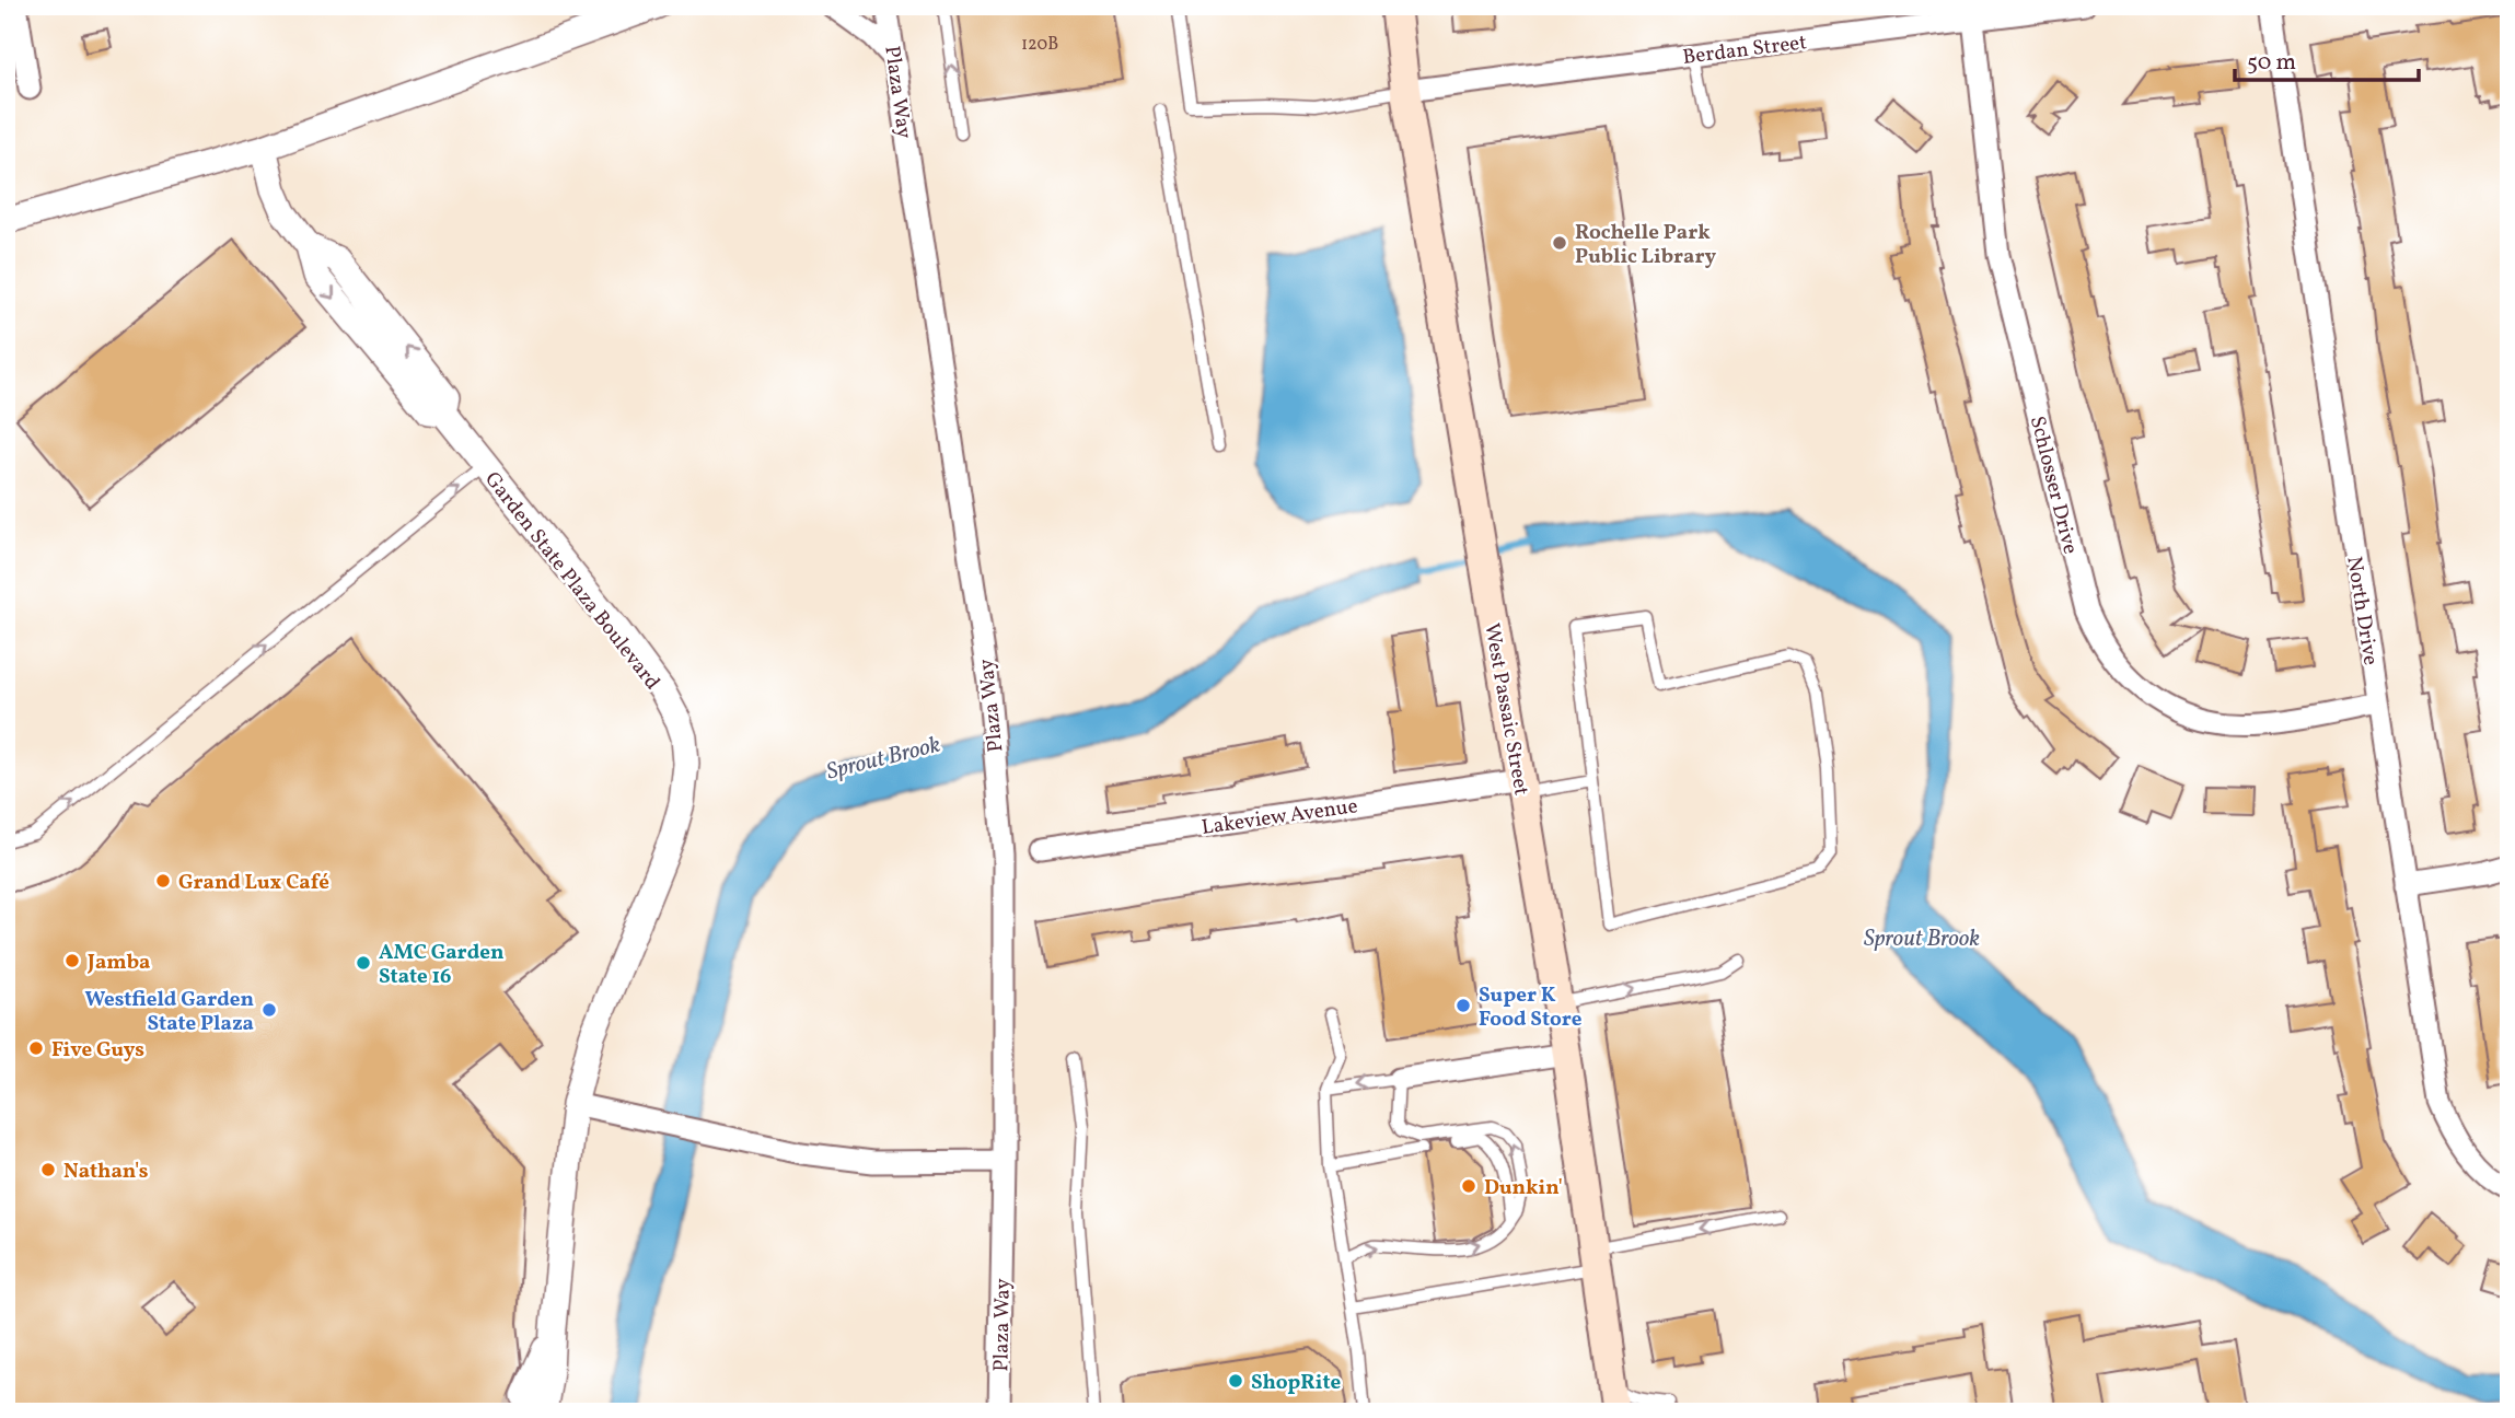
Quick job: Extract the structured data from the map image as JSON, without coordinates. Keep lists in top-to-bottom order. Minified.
{"streets":{"main road":["West Passaic Street"],"street":["Berdan Street","Plaza Way","Schlosser Drive","Garden State Plaza Boulevard","North Drive","Lakeview Avenue"]},"crossings":[["Berdan Street","Schlosser Drive"],["Berdan Street","West Passaic Street"],["Schlosser Drive","North Drive"],["West Passaic Street","Lakeview Avenue"]],"water":["Sprout Brook"],"places":["Rochelle Park Public Library","Grand Lux Café","Jamba","AMC Garden State 16","Super K Food Store","Westfield Garden State Plaza","Five Guys","Nathan's","Dunkin'","ShopRite"],"house_numbers":["120B"],"scale_bar":"50 m"}
